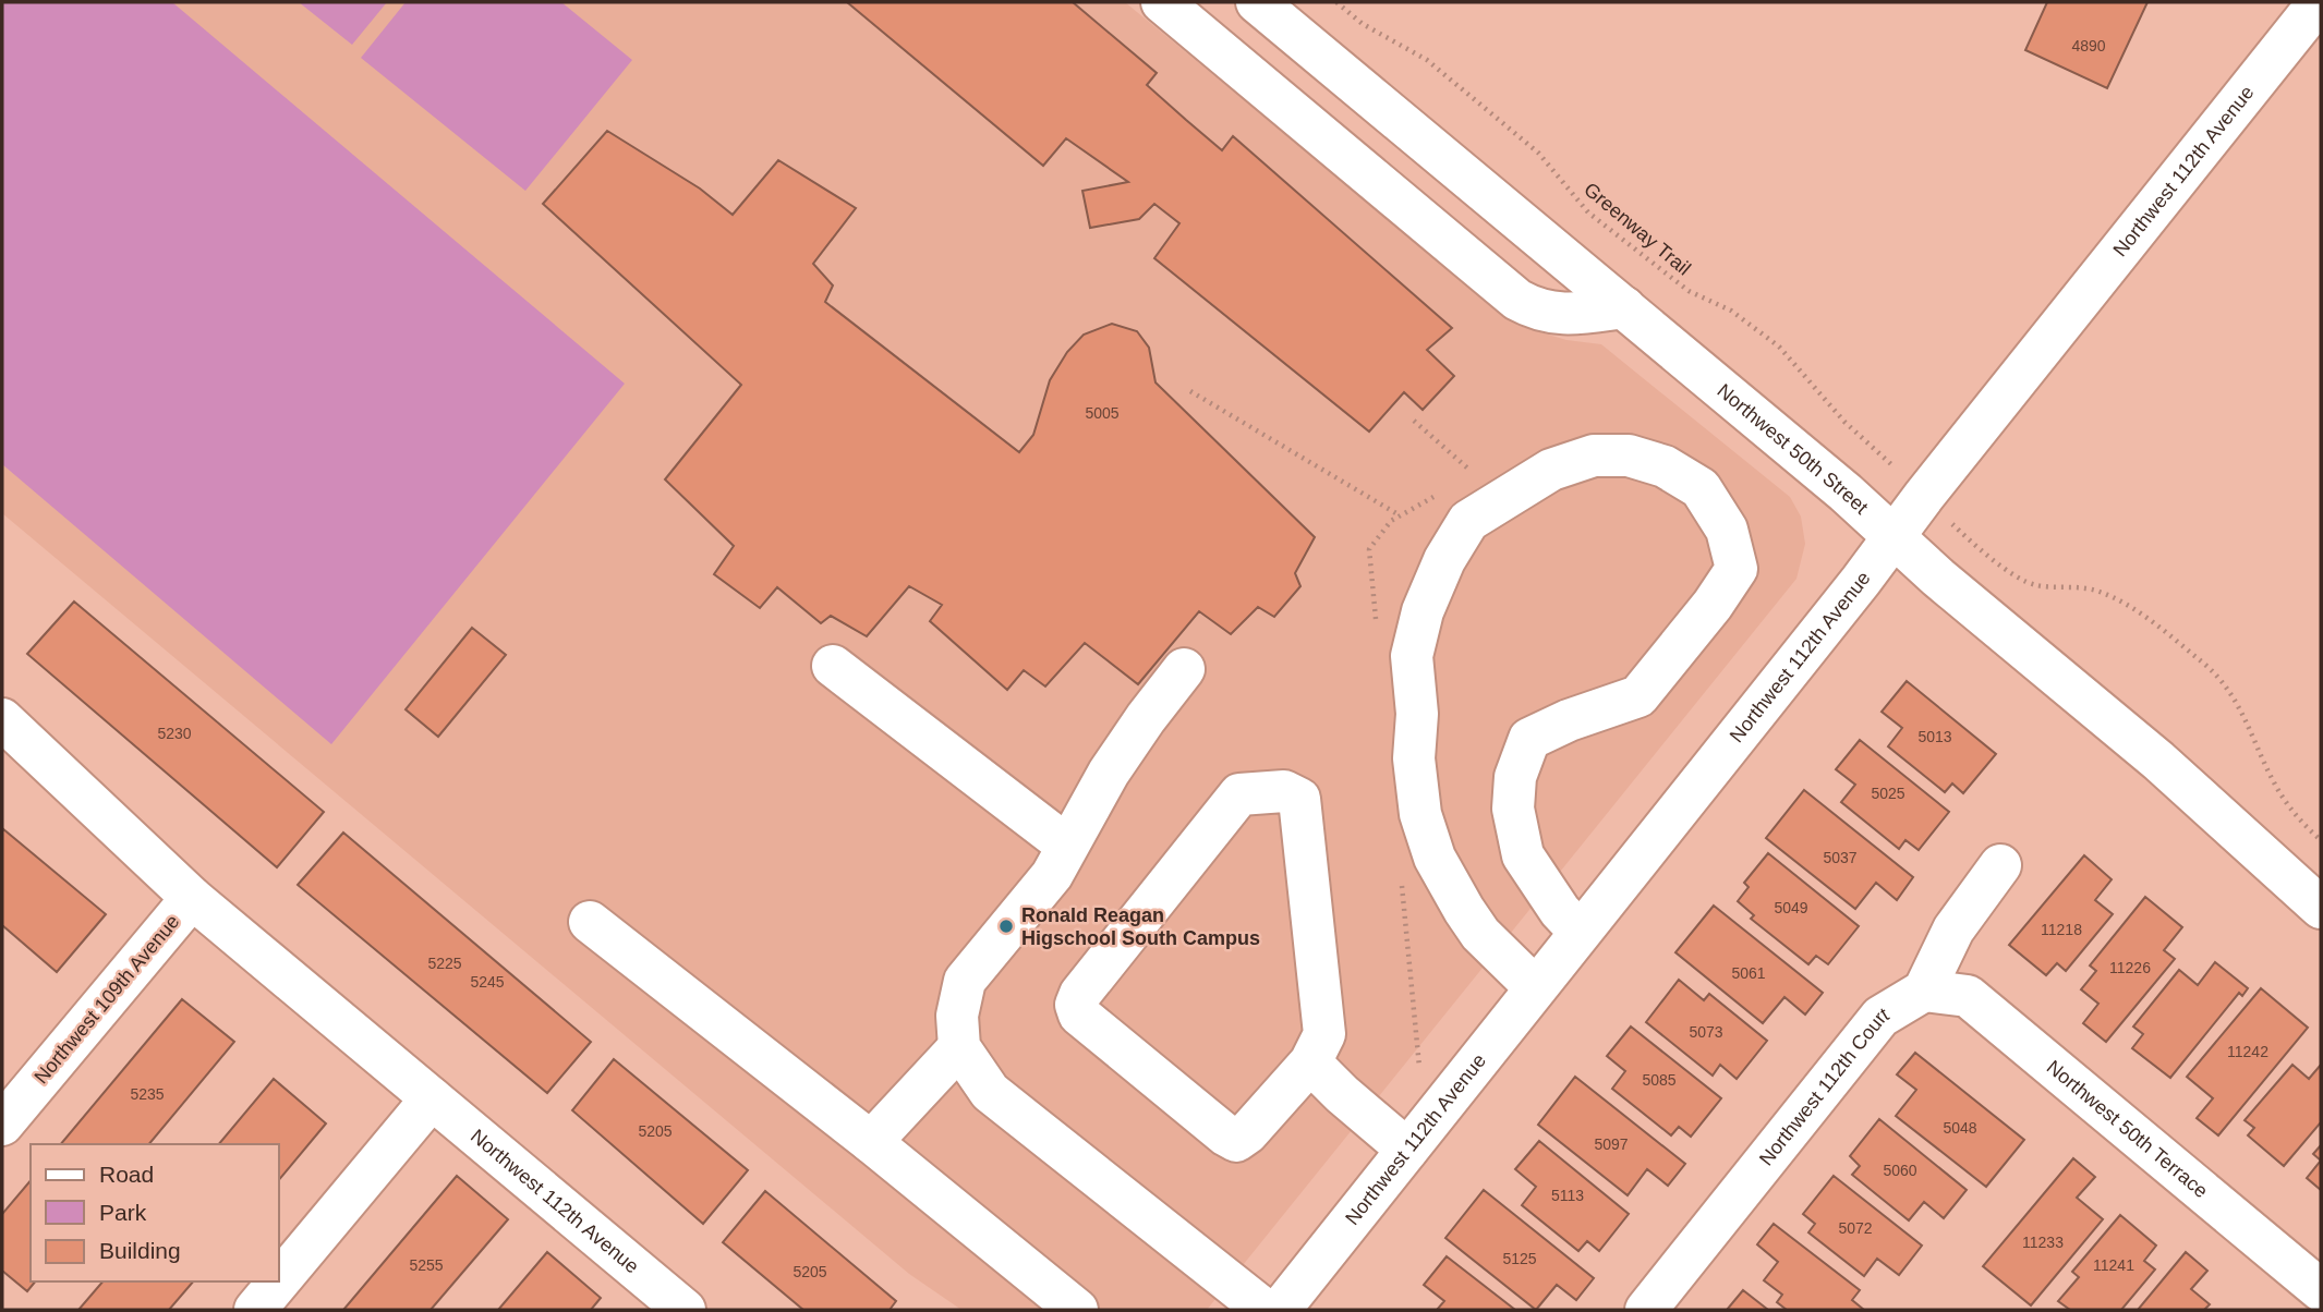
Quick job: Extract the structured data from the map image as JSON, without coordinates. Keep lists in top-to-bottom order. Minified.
{"streets":{"street":["Northwest 112th Avenue","Northwest 50th Street","Northwest 109th Avenue","Northwest 112th Court","Northwest 50th Terrace"],"path":["Greenway Trail"]},"crossings":[["Northwest 112th Avenue","Northwest 50th Street"],["Northwest 112th Avenue","Northwest 109th Avenue"],["Northwest 112th Court","Northwest 50th Terrace"]],"places":["Ronald Reagan Higschool South Campus"],"house_numbers":["4890","5005","5230","5013","5025","5037","5049","11218","5225","11226","5061","5245","5073","11242","5085","5235","5048","5205","5097","5060","5113","5072","11233","5125","5255","11241","5205"],"legend":["Road","Park","Building"]}
